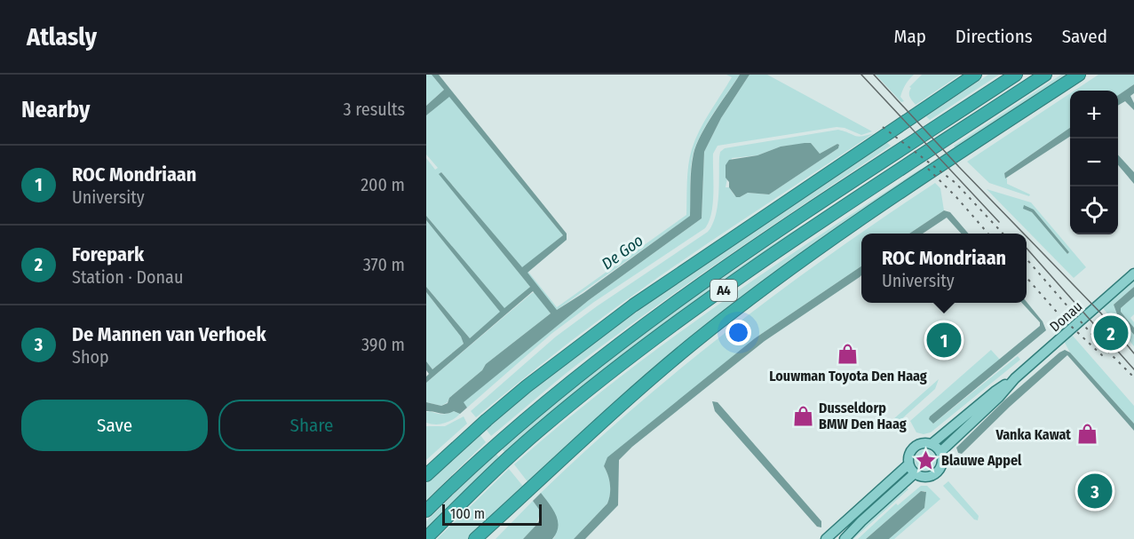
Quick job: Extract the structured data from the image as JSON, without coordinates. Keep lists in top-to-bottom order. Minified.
{"streets":{"highway":["A4"],"main road":["Donau"]},"water":["De Goo"],"places":{"shop":["Louwman Toyota Den Haag","Dusseldorp BMW Den Haag","Vanka Kawat"],"place":["Blauwe Appel"]},"scale_bar":"100 m","page":{"header":"Atlasly","nav":["Map","Directions","Saved"],"heading":["Nearby","3 results"],"map_buttons":["+","−"],"list":[{"mark":"1","name":"ROC Mondriaan","note":"University","value":"200 m"},{"mark":"2","name":"Forepark","note":"Station · Donau","value":"370 m"},{"mark":"3","name":"De Mannen van Verhoek","note":"Shop","value":"390 m"}],"popup":["ROC Mondriaan","University"],"pins":["2","1","3"],"buttons":["Save","Share"],"scale":"100 m"}}
